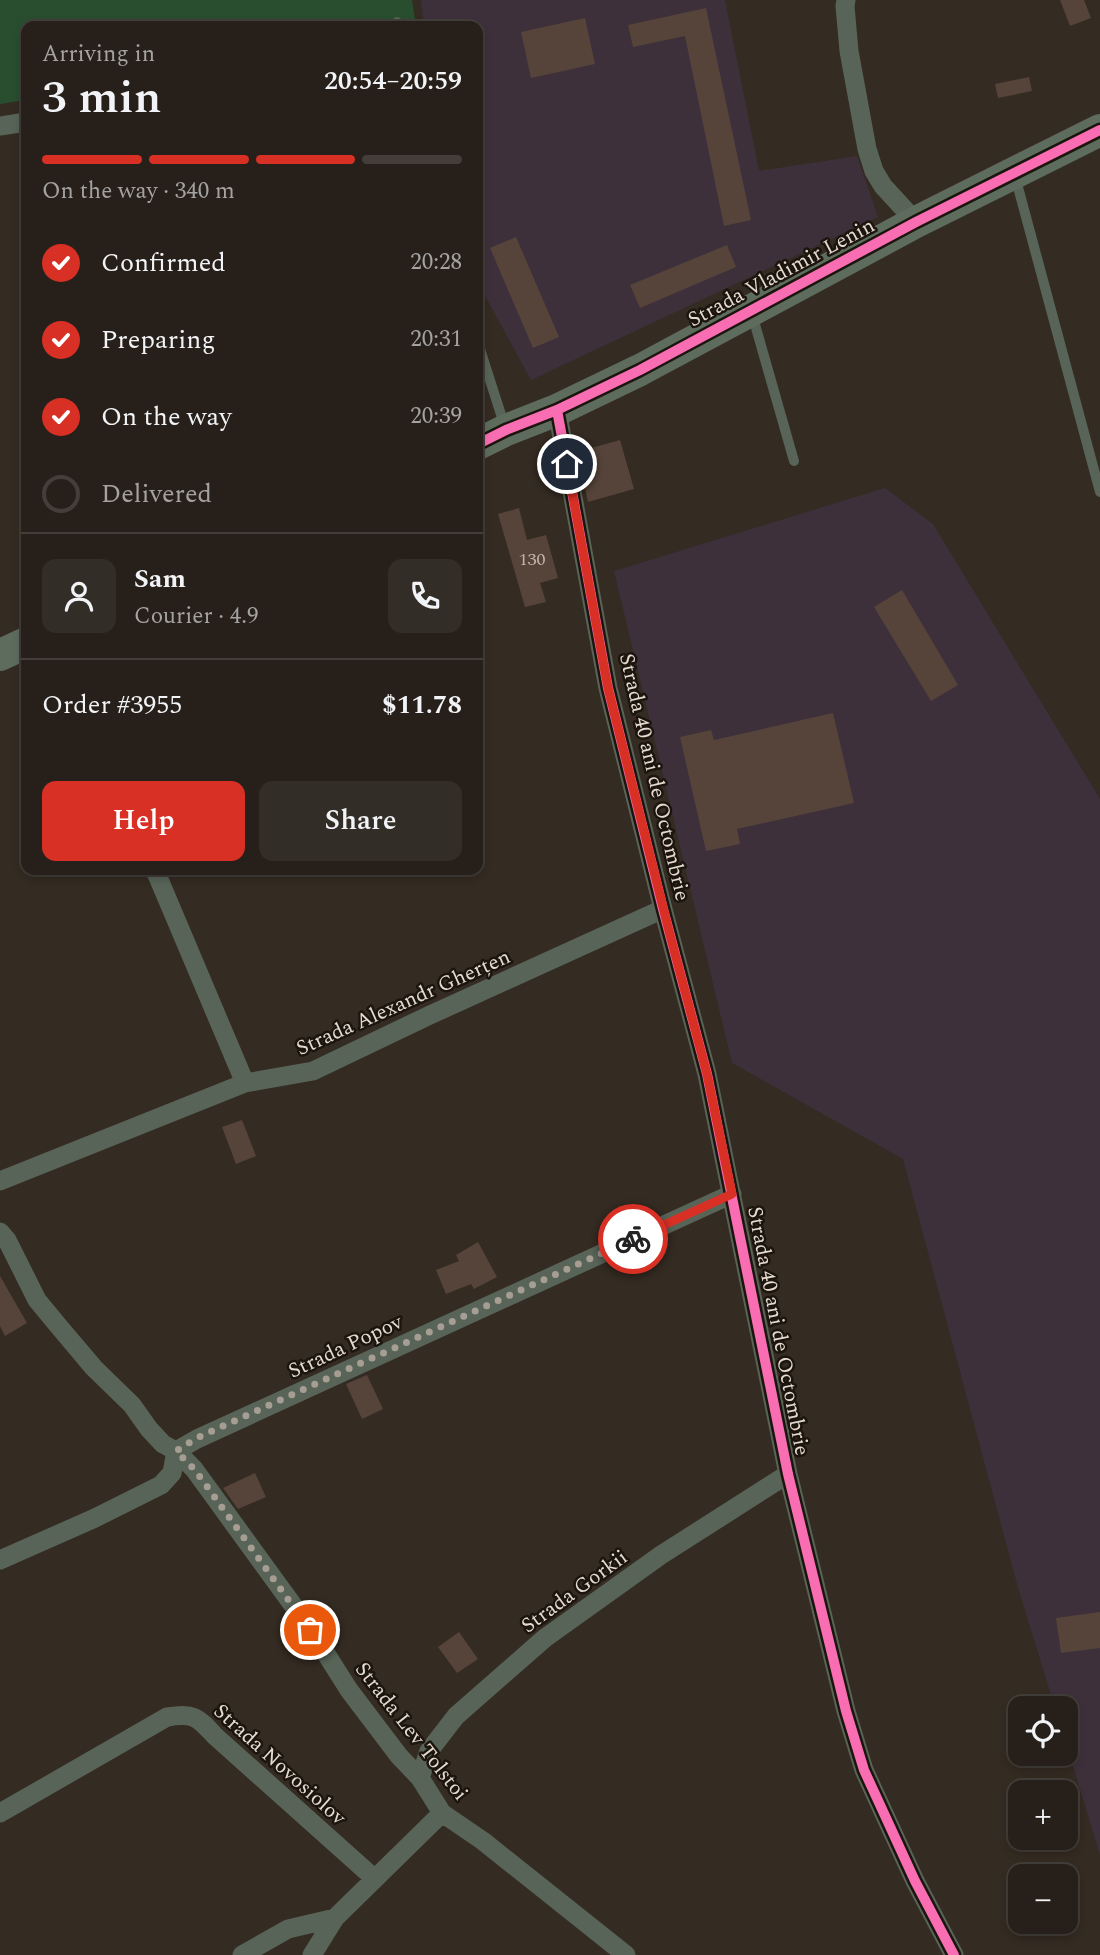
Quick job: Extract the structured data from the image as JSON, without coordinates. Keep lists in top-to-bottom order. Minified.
{"streets":{"main road":["Strada Vladimir Lenin"],"street":["Strada 40 ani de Octombrie","Strada Alexandr Gherțen","Strada Popov","Strada Gorkii","Strada Lev Tolstoi","Strada Novosiolov"]},"crossings":[["Strada Vladimir Lenin","Strada 40 ani de Octombrie"],["Strada 40 ani de Octombrie","Strada Alexandr Gherțen"],["Strada 40 ani de Octombrie","Strada Popov"],["Strada 40 ani de Octombrie","Strada Gorkii"],["Strada Popov","Strada Lev Tolstoi"],["Strada Gorkii","Strada Lev Tolstoi"]],"house_numbers":["130"],"page":{"heading":["3 min","Arriving in","20:54–20:59"],"panel":["Sam","Courier · 4.9","Order #3955","$11.78"],"bar":"On the way · 340 m","list":[["Confirmed","20:28"],["Preparing","20:31"],["On the way","20:39"],"Delivered"],"buttons":["Help","Share"],"map_buttons":["+","−"]}}
